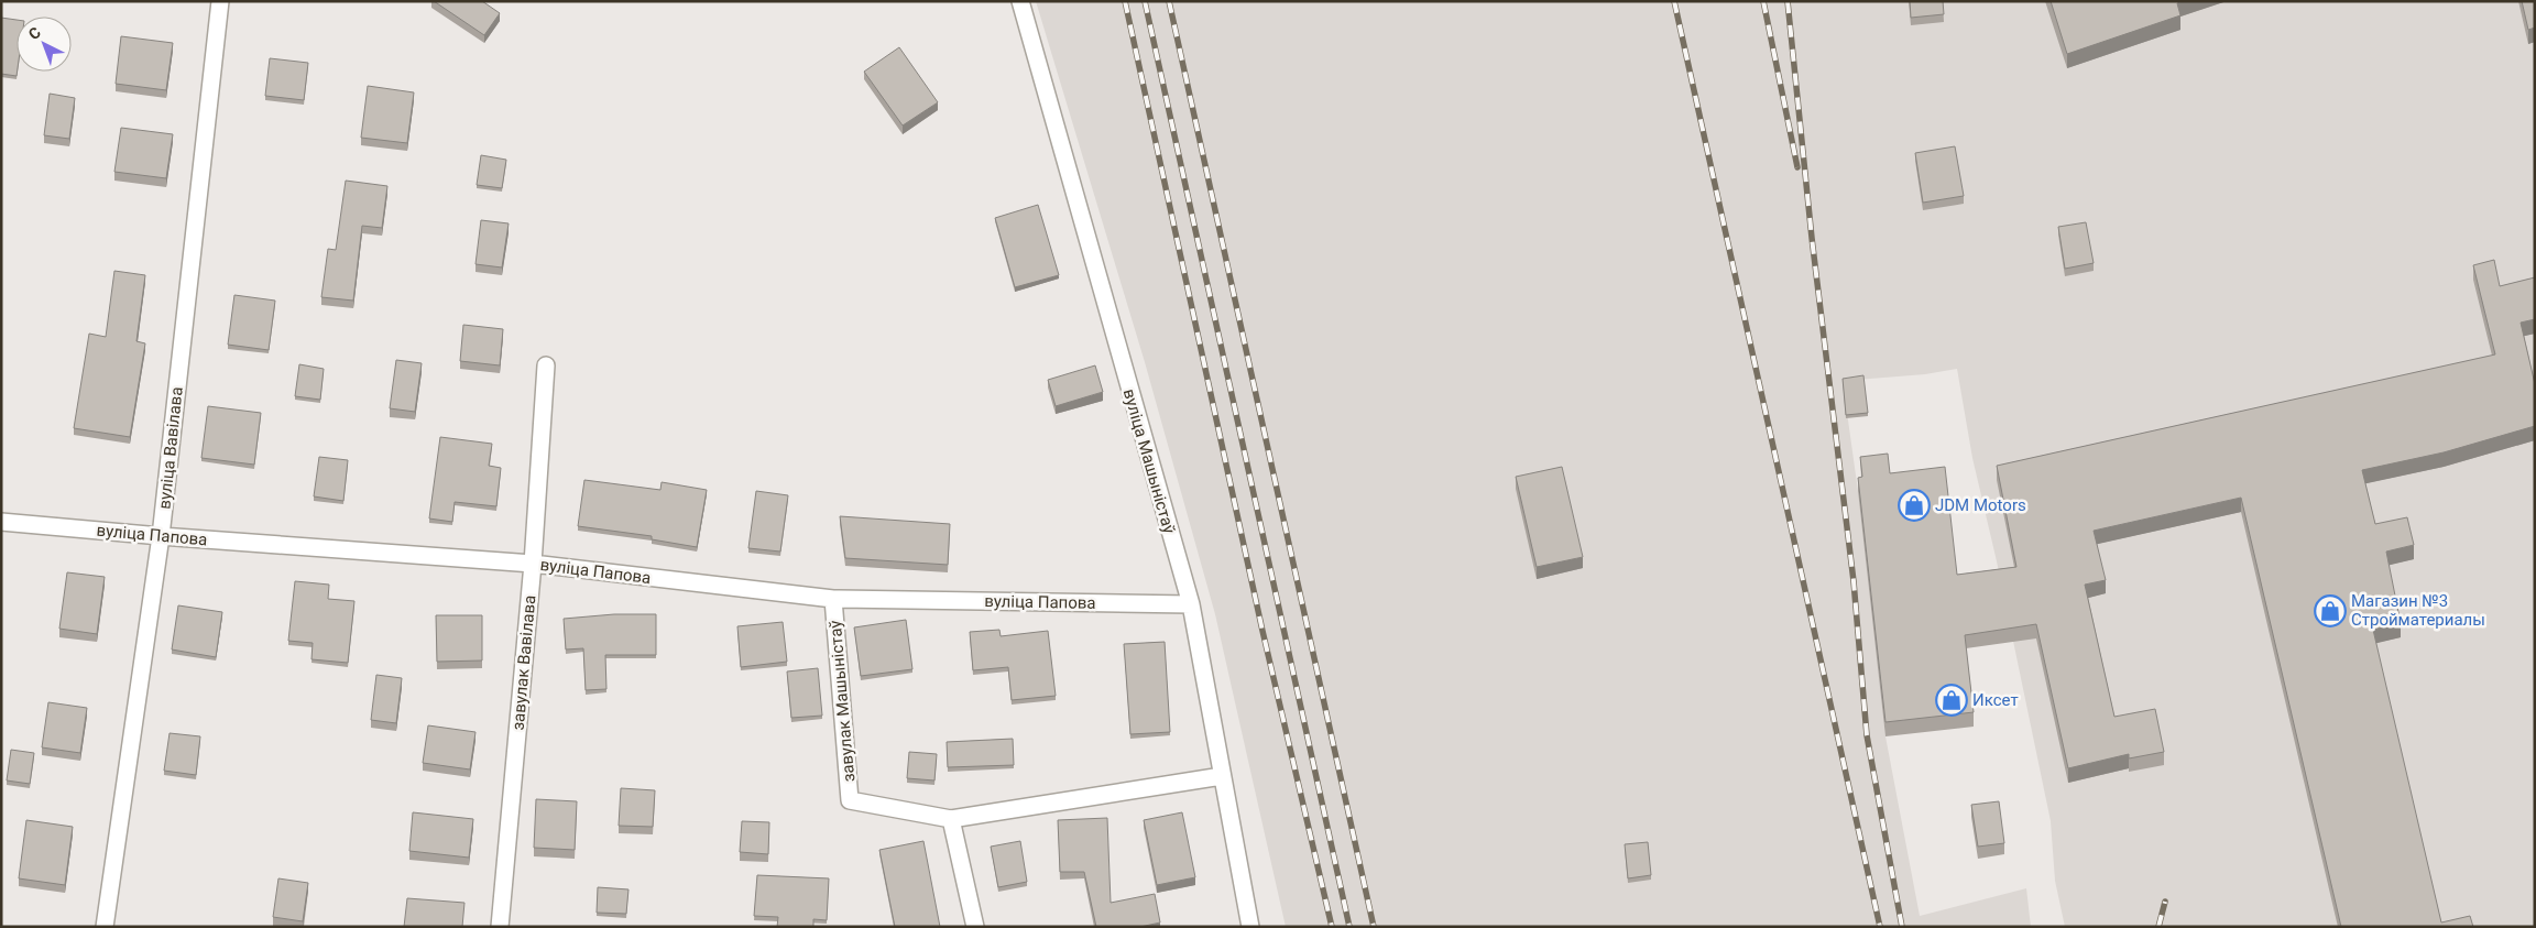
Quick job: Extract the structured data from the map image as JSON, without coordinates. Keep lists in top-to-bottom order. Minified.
{"streets":{"street":["вуліца Вавілава","вуліца Машыністаў","вуліца Папова","завулак Вавілава","завулак Машыністаў"]},"crossings":[["вуліца Вавілава","вуліца Папова"],["вуліца Машыністаў","вуліца Папова"],["вуліца Машыністаў","завулак Машыністаў"],["вуліца Папова","завулак Вавілава"],["вуліца Папова","завулак Машыністаў"]],"places":{"shop":["JDM Motors","Магазин №3 Стройматериалы","Иксет"]},"north":"top left"}
